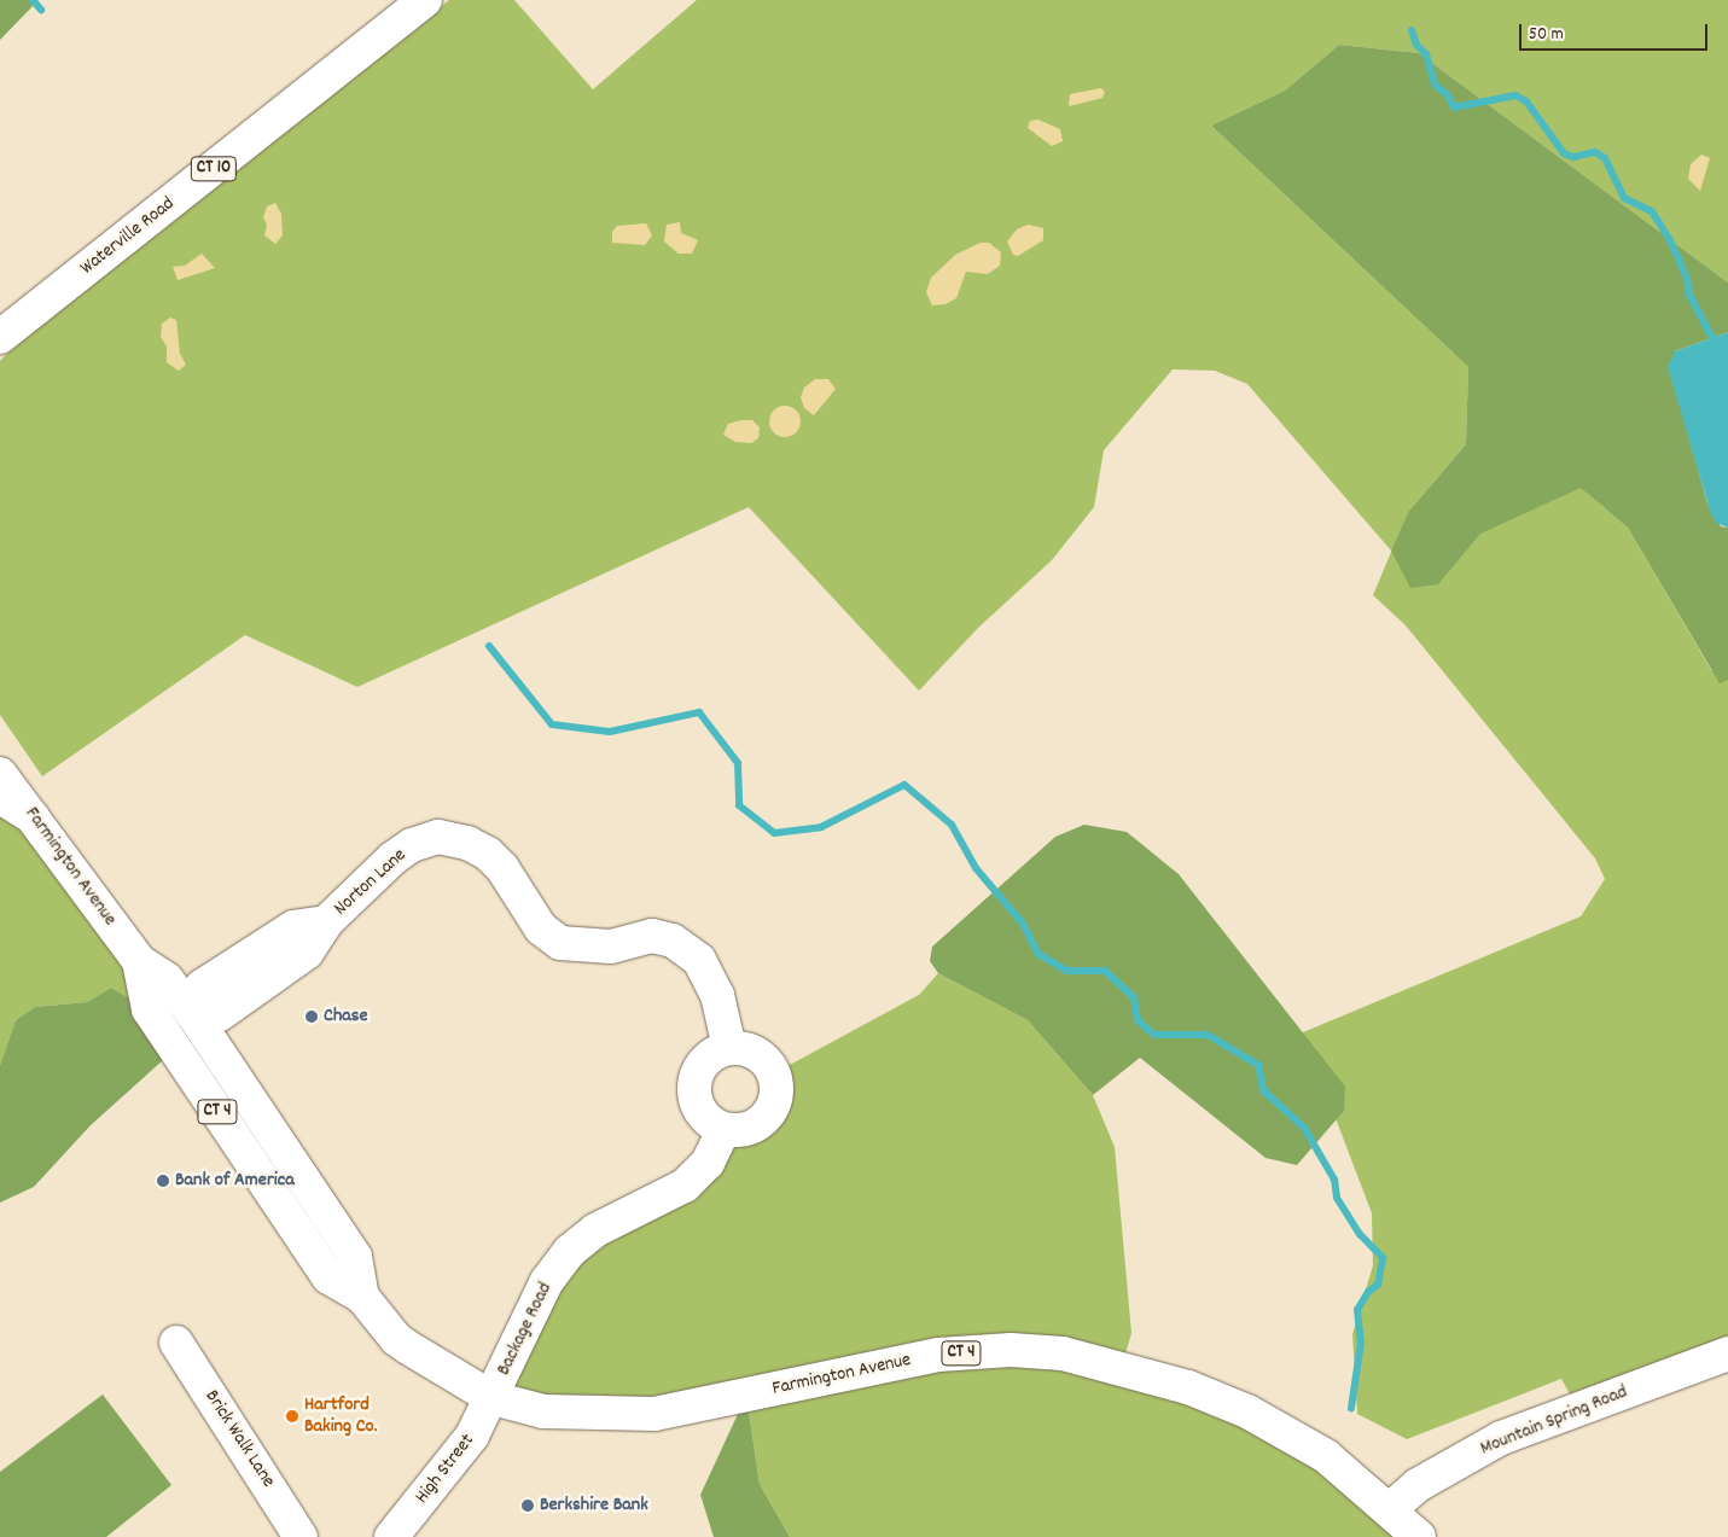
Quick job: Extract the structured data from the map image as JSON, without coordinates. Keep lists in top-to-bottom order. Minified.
{"streets":{"main road":["CT 10","Waterville Road","Farmington Avenue","Norton Lane","CT 4","Backage Road","Mountain Spring Road","Brick Walk Lane","High Street"]},"crossings":[["Farmington Avenue","Norton Lane"],["Farmington Avenue","Backage Road"],["Farmington Avenue","Mountain Spring Road"],["Farmington Avenue","High Street"],["Norton Lane","Backage Road"],["Backage Road","High Street"]],"places":["Chase","Bank of America","Hartford Baking Co.","Berkshire Bank"],"scale_bar":"50 m"}
